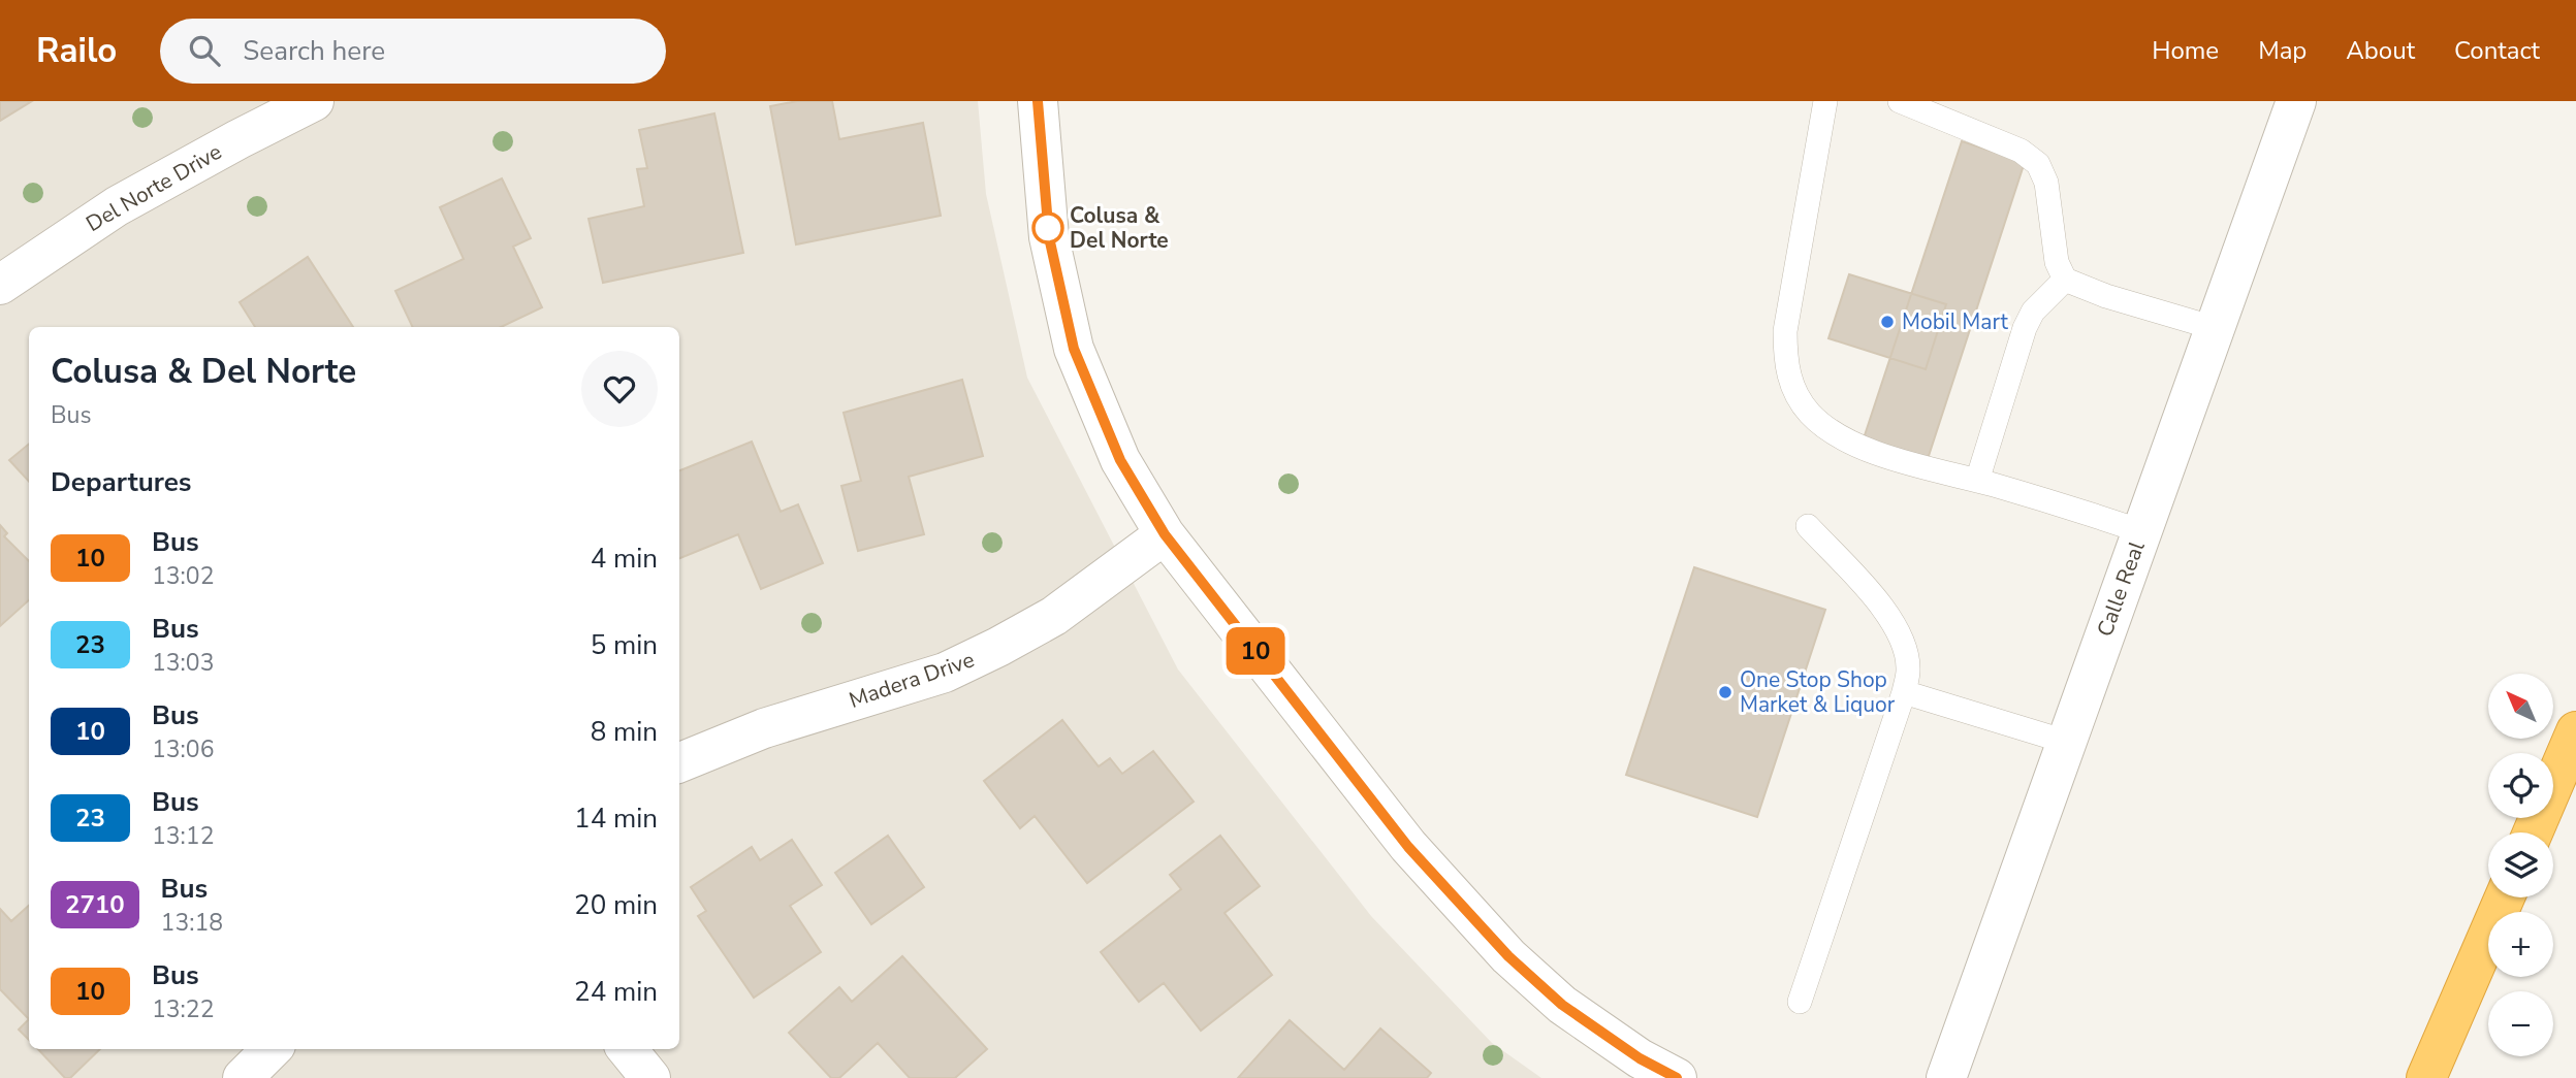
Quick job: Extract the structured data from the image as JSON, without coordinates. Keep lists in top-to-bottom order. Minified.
{"streets":{"street":["Del Norte Drive","Calle Real","Madera Drive"]},"places":["Colusa & Del Norte","Mobil Mart","One Stop Shop Market & Liquor"],"lines":["bus line 10"],"north":"top left","page":{"header":"Railo","search":"Search here","nav":["Home","Map","About","Contact"],"on_map":"10","heading":[["Colusa & Del Norte","Bus"],"Departures"],"list":[{"mark":"10","name":"Bus","note":"13:02","value":"4 min"},{"mark":"23","name":"Bus","note":"13:03","value":"5 min"},{"mark":"10","name":"Bus","note":"13:06","value":"8 min"},{"mark":"23","name":"Bus","note":"13:12","value":"14 min"},{"mark":"2710","name":"Bus","note":"13:18","value":"20 min"},{"mark":"10","name":"Bus","note":"13:22","value":"24 min"}],"map_buttons":["+","−"]}}
